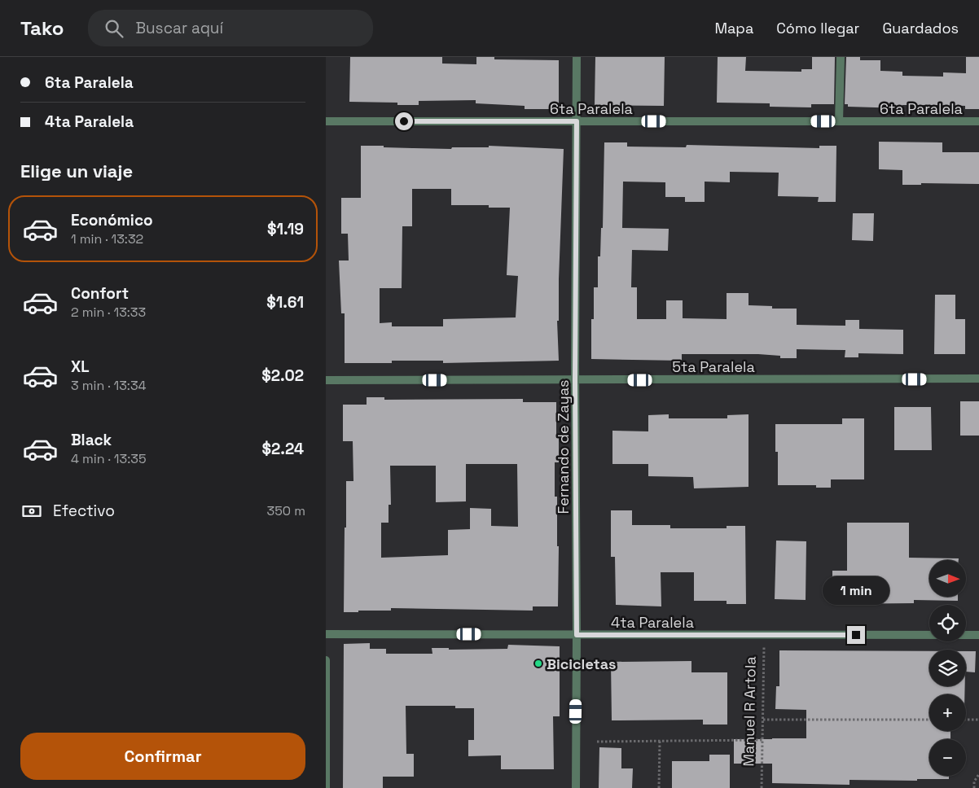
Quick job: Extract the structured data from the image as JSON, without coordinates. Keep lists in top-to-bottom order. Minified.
{"streets":{"street":["6ta Paralela","5ta Paralela","Fernando de Zayas","4ta Paralela"],"path":["Manuel R Artola"]},"crossings":[["6ta Paralela","Fernando de Zayas"],["5ta Paralela","Fernando de Zayas"],["Fernando de Zayas","4ta Paralela"],["4ta Paralela","Manuel R Artola"]],"places":["Bicicletas"],"north":"right","page":{"header":"Tako","search":"Buscar aquí","nav":["Mapa","Cómo llegar","Guardados"],"banner":["6ta Paralela","4ta Paralela"],"heading":"Elige un viaje","list":[{"name":"Económico","note":"1 min · 13:32","value":"$1.19"},{"name":"Confort","note":"2 min · 13:33","value":"$1.61"},{"name":"XL","note":"3 min · 13:34","value":"$2.02"},{"name":"Black","note":"4 min · 13:35","value":"$2.24"}],"pay":["Efectivo","350 m"],"map_buttons":["+","−"],"bubble":"1 min","buttons":"Confirmar"}}
